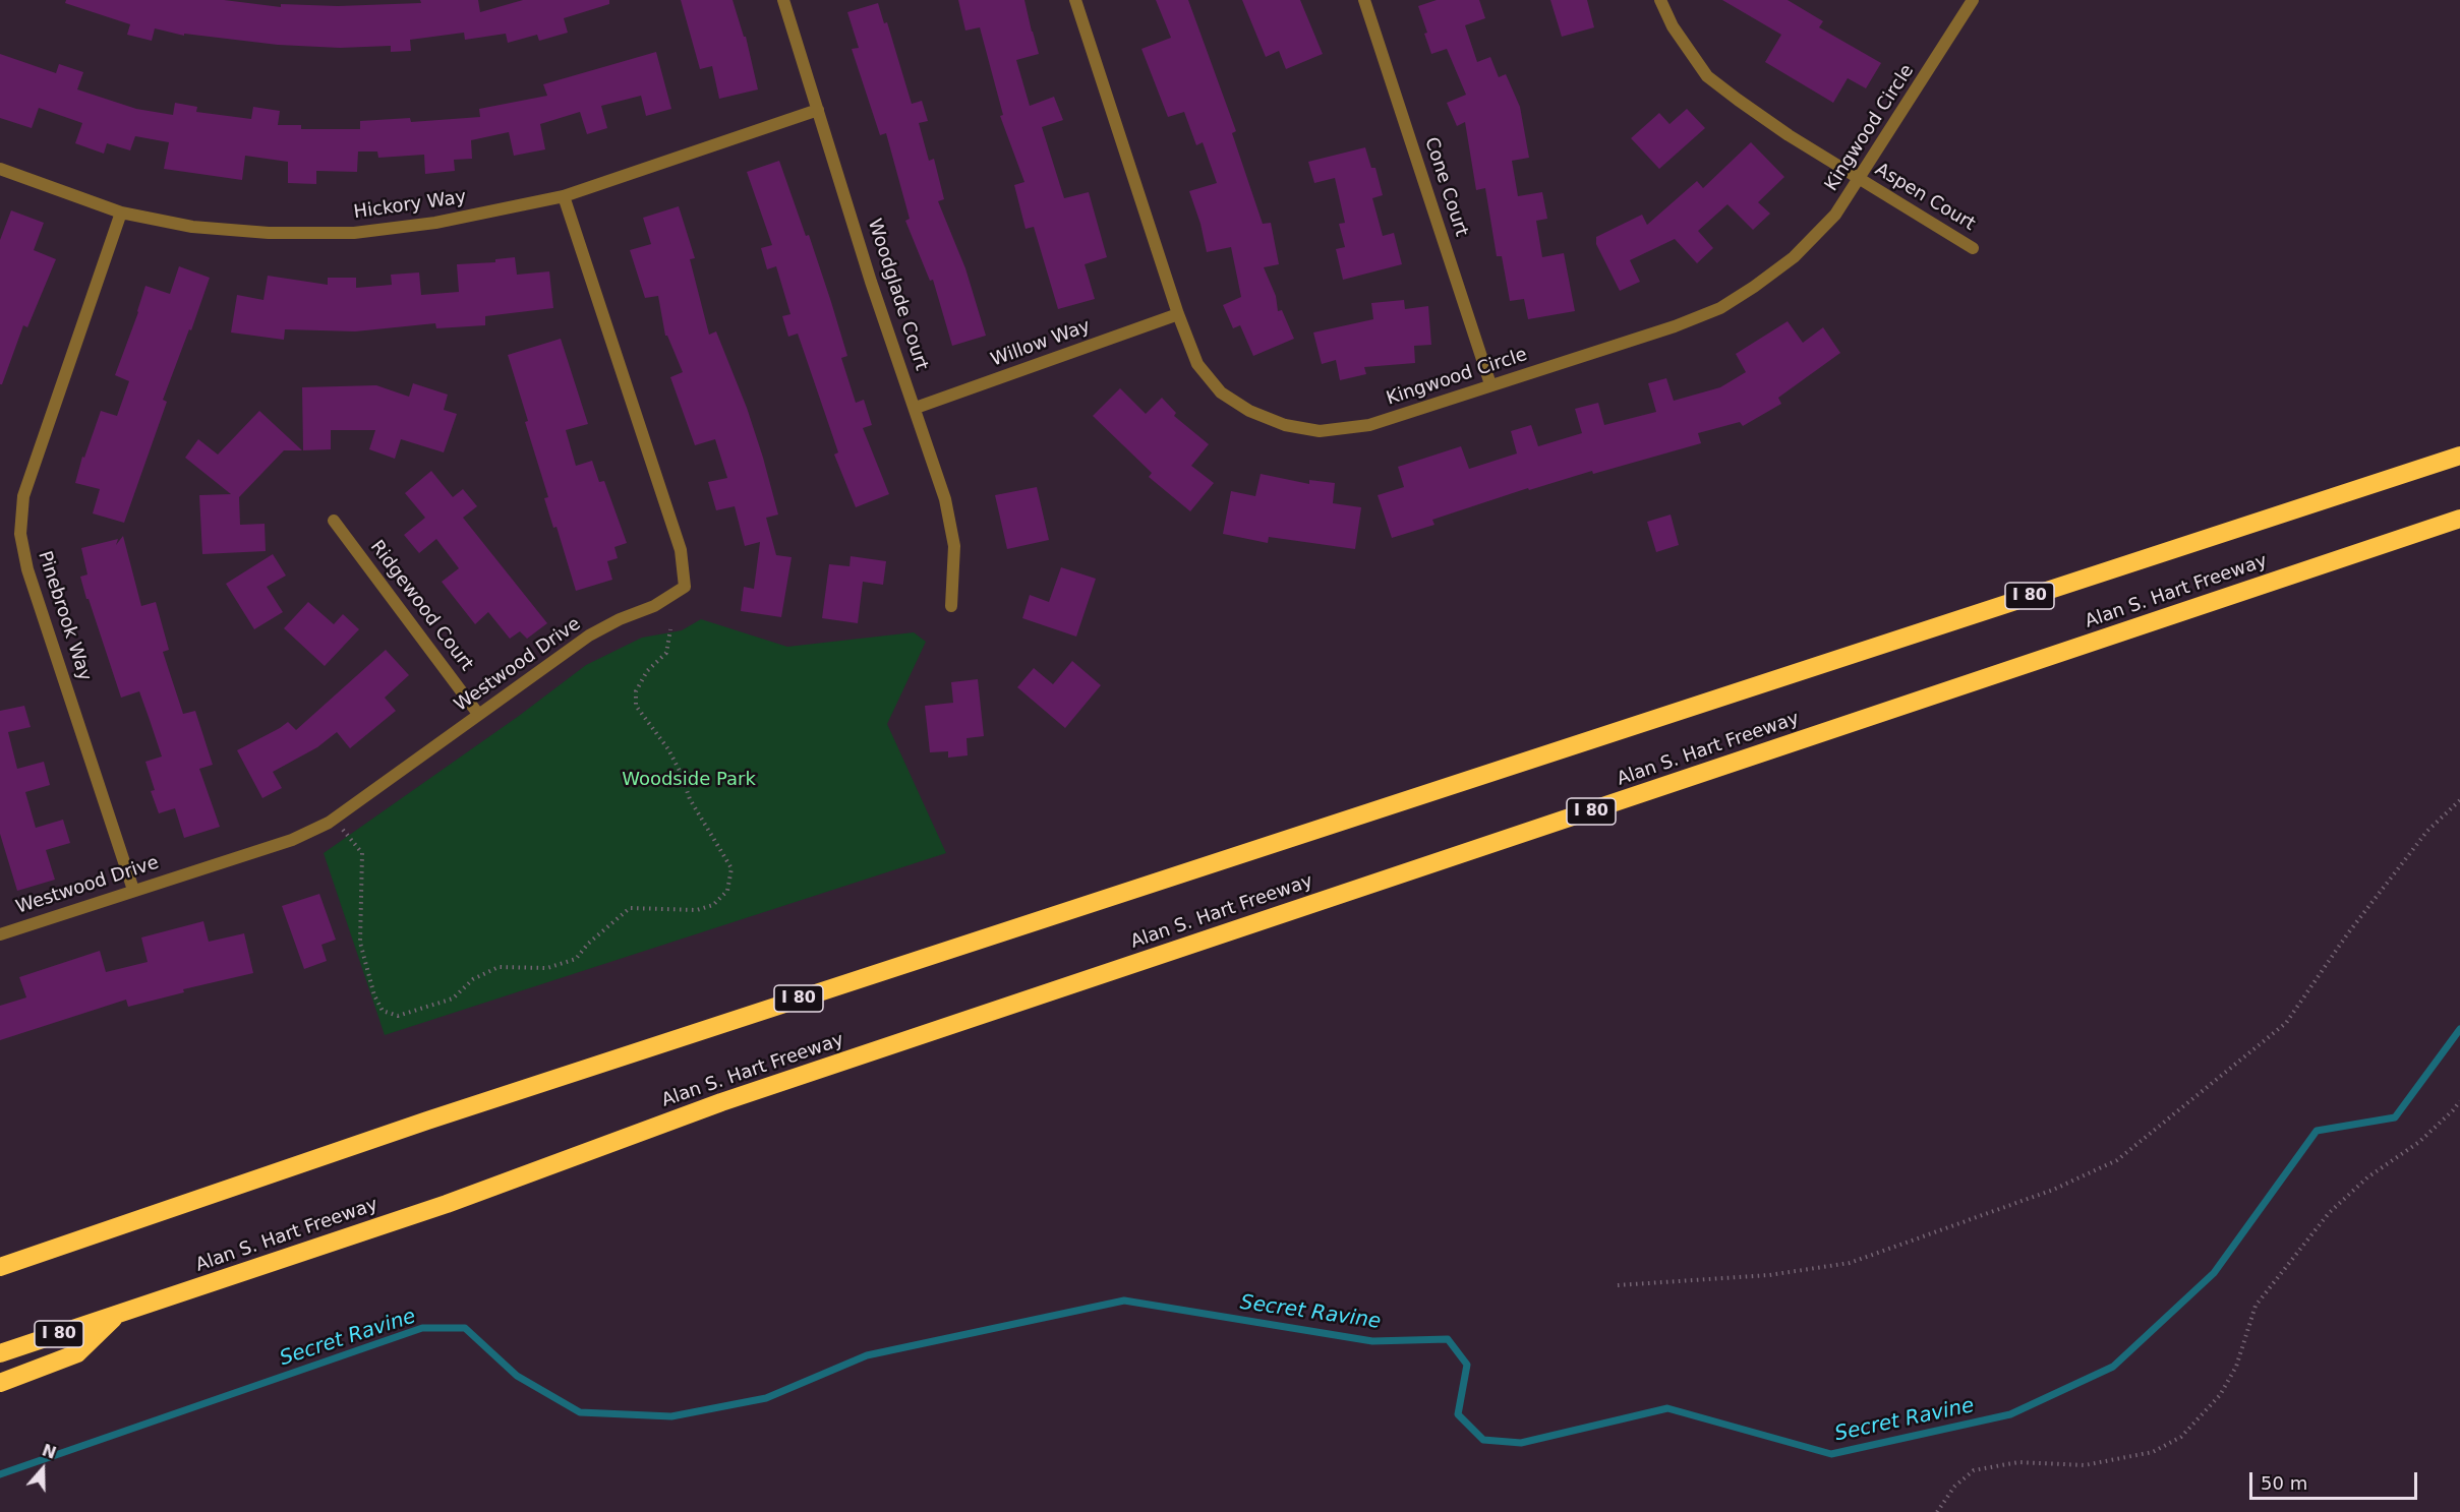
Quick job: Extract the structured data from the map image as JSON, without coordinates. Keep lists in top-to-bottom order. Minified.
{"streets":{"highway":["Alan S. Hart Freeway","I 80"],"street":["Kingwood Circle","Cone Court","Aspen Court","Hickory Way","Woodglade Court","Willow Way","Ridgewood Court","Pinebrook Way","Westwood Drive"]},"crossings":[["Kingwood Circle","Cone Court"],["Kingwood Circle","Aspen Court"],["Kingwood Circle","Willow Way"],["Hickory Way","Woodglade Court"],["Hickory Way","Pinebrook Way"],["Hickory Way","Westwood Drive"],["Woodglade Court","Willow Way"],["Ridgewood Court","Westwood Drive"],["Pinebrook Way","Westwood Drive"]],"water":["Secret Ravine"],"parks":["Woodside Park"],"scale_bar":"50 m","north":"top"}
